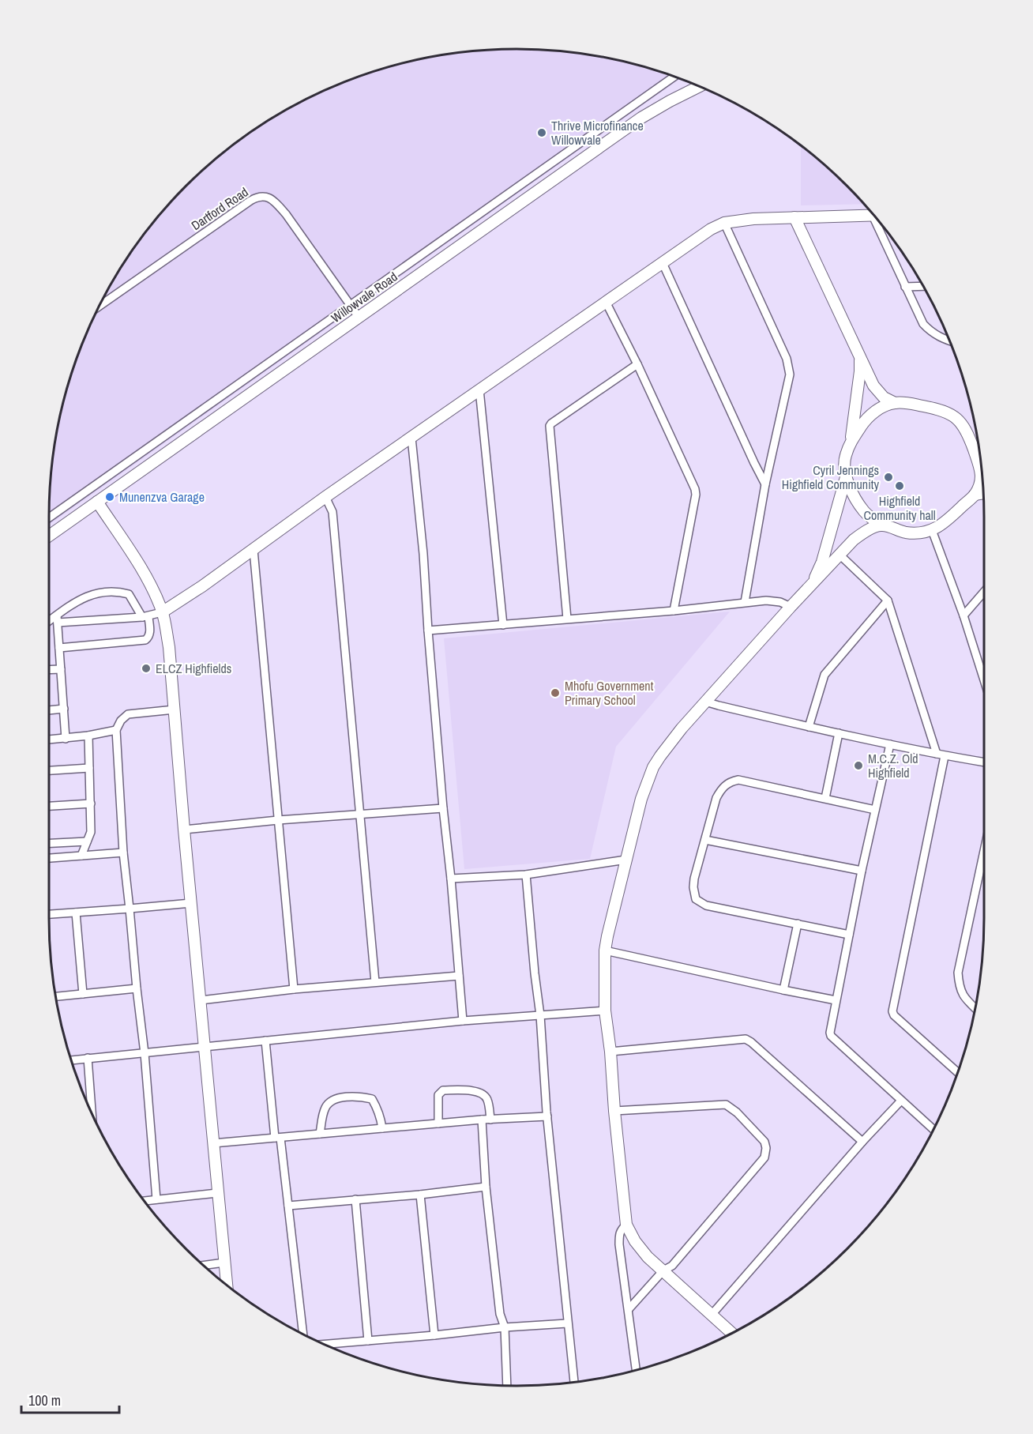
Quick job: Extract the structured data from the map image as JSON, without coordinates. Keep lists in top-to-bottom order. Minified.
{"streets":{"street":["Dartford Road","Willowvale Road"]},"crossings":[["Dartford Road","Willowvale Road"]],"places":["Thrive Microfinance Willowvale","Cyril Jennings Highfield Community","Highfield Community hall","Munenzva Garage","ELCZ Highfields","Mhofu Government Primary School","M.C.Z. Old Highfield"],"scale_bar":"100 m"}
